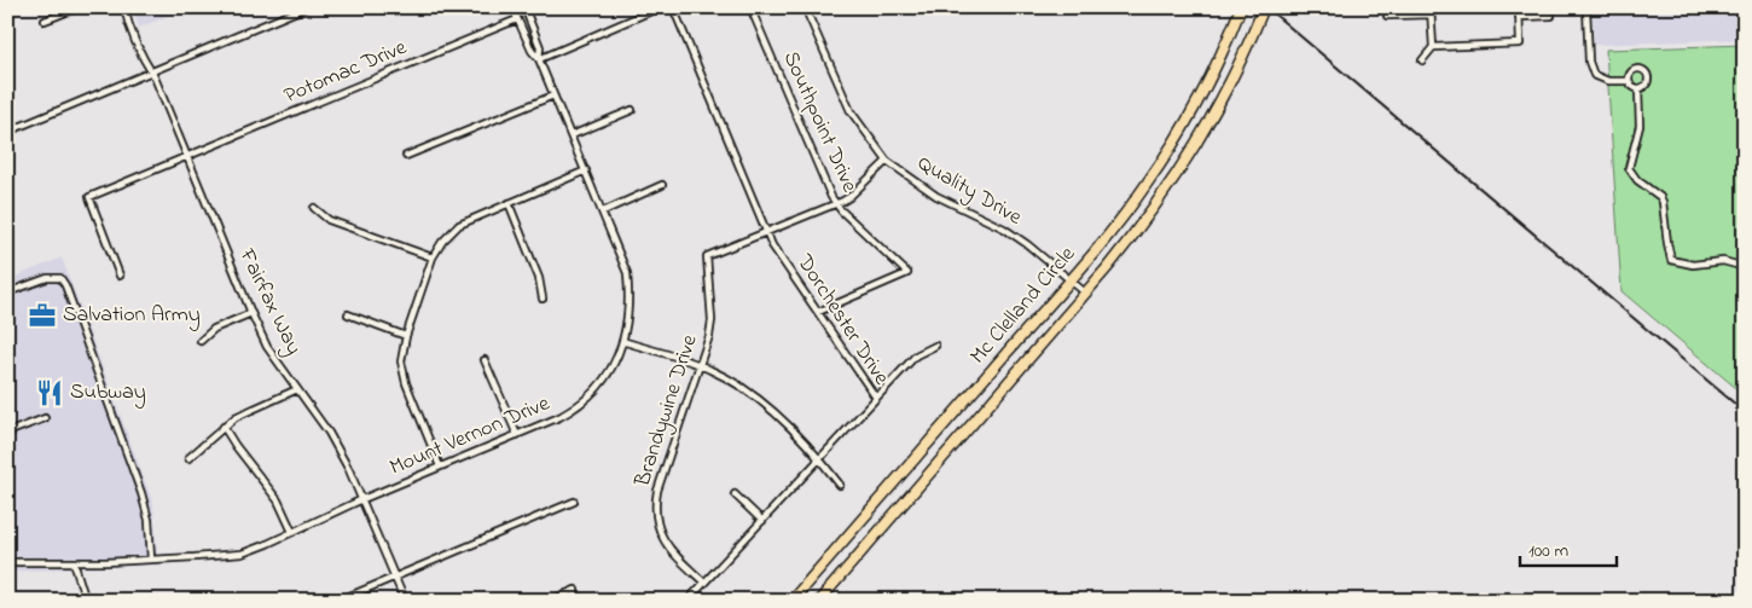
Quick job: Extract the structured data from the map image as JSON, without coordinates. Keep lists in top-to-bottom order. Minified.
{"streets":{"highway":["Mc Clelland Circle"],"street":["Potomac Drive","Southpoint Drive","Quality Drive","Fairfax Way","Dorchester Drive","Brandywine Drive","Mount Vernon Drive"]},"crossings":[["Potomac Drive","Fairfax Way"],["Potomac Drive","Mount Vernon Drive"],["Southpoint Drive","Dorchester Drive"],["Southpoint Drive","Brandywine Drive"],["Quality Drive","Mc Clelland Circle"],["Quality Drive","Brandywine Drive"],["Fairfax Way","Mount Vernon Drive"],["Dorchester Drive","Brandywine Drive"]],"places":{"office":["Salvation Army"],"restaurant":["Subway"]},"scale_bar":"100 m"}
